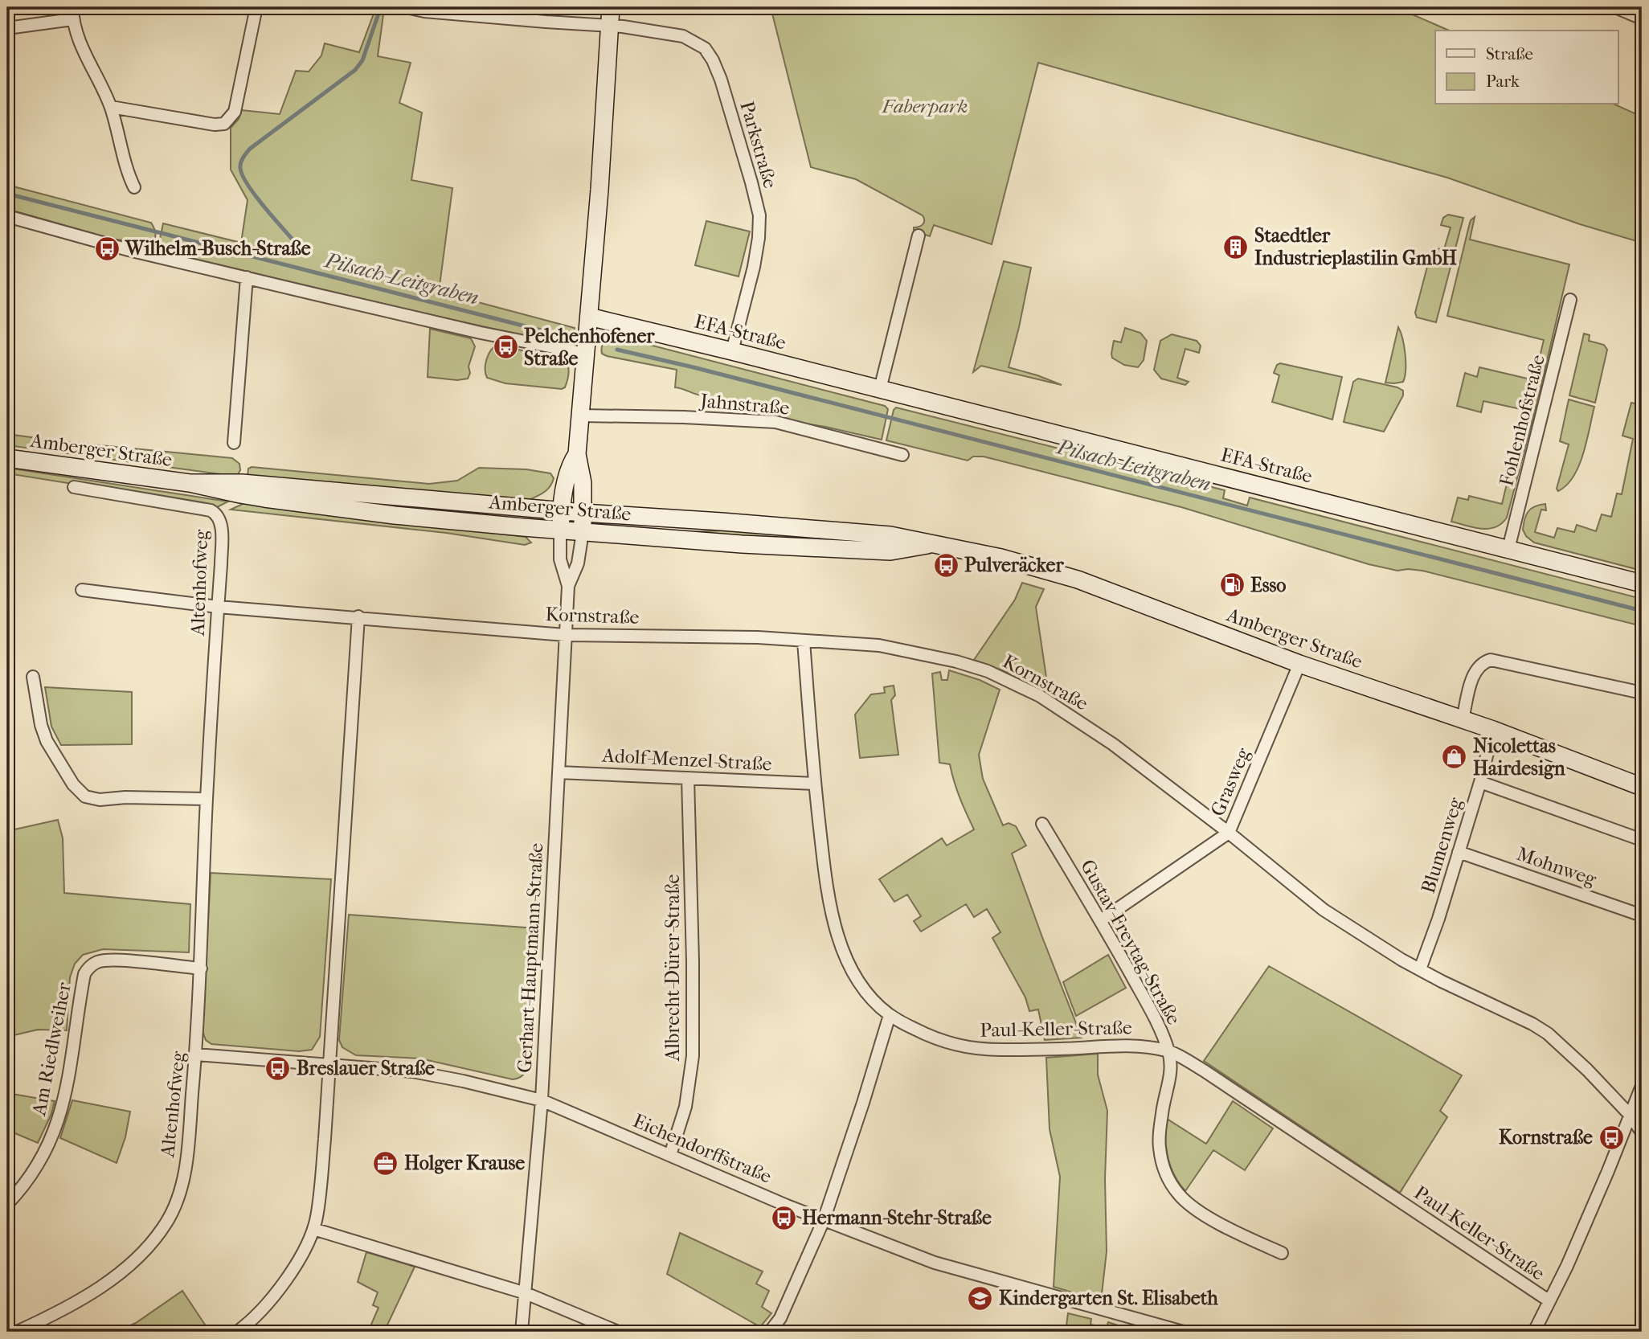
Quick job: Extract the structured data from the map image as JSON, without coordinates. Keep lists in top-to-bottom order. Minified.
{"streets":{"main road":["EFA-Straße","Amberger Straße"],"street":["Parkstraße","Jahnstraße","Fohlenhofstraße","Altenhofweg","Kornstraße","Adolf-Menzel-Straße","Grasweg","Blumenweg","Mohnweg","Gustav-Freytag-Straße","Gerhart-Hauptmann-Straße","Albrecht-Dürer-Straße","Paul-Keller-Straße","Am Riedlweiher","Eichendorffstraße"]},"crossings":[["Parkstraße","EFA-Straße"],["EFA-Straße","Fohlenhofstraße"],["Amberger Straße","Grasweg"],["Amberger Straße","Blumenweg"],["Amberger Straße","Gerhart-Hauptmann-Straße"],["Altenhofweg","Kornstraße"],["Altenhofweg","Am Riedlweiher"],["Altenhofweg","Eichendorffstraße"],["Kornstraße","Grasweg"],["Kornstraße","Blumenweg"],["Kornstraße","Gerhart-Hauptmann-Straße"],["Kornstraße","Paul-Keller-Straße"],["Adolf-Menzel-Straße","Gerhart-Hauptmann-Straße"],["Adolf-Menzel-Straße","Albrecht-Dürer-Straße"],["Adolf-Menzel-Straße","Paul-Keller-Straße"],["Grasweg","Gustav-Freytag-Straße"],["Blumenweg","Mohnweg"],["Gustav-Freytag-Straße","Paul-Keller-Straße"],["Gerhart-Hauptmann-Straße","Eichendorffstraße"],["Albrecht-Dürer-Straße","Eichendorffstraße"]],"water":["Pilsach-Leitgraben"],"parks":["Faberpark"],"places":{"building":["Staedtler Industrieplastilin GmbH"],"bus stop":["Wilhelm-Busch-Straße","Pelchenhofener Straße","Pulveräcker","Breslauer Straße","Kornstraße","Hermann-Stehr-Straße"],"fuel station":["Esso"],"shop":["Nicolettas Hairdesign"],"office":["Holger Krause"],"school or university":["Kindergarten St. Elisabeth"]},"legend":["Straße","Park"]}
